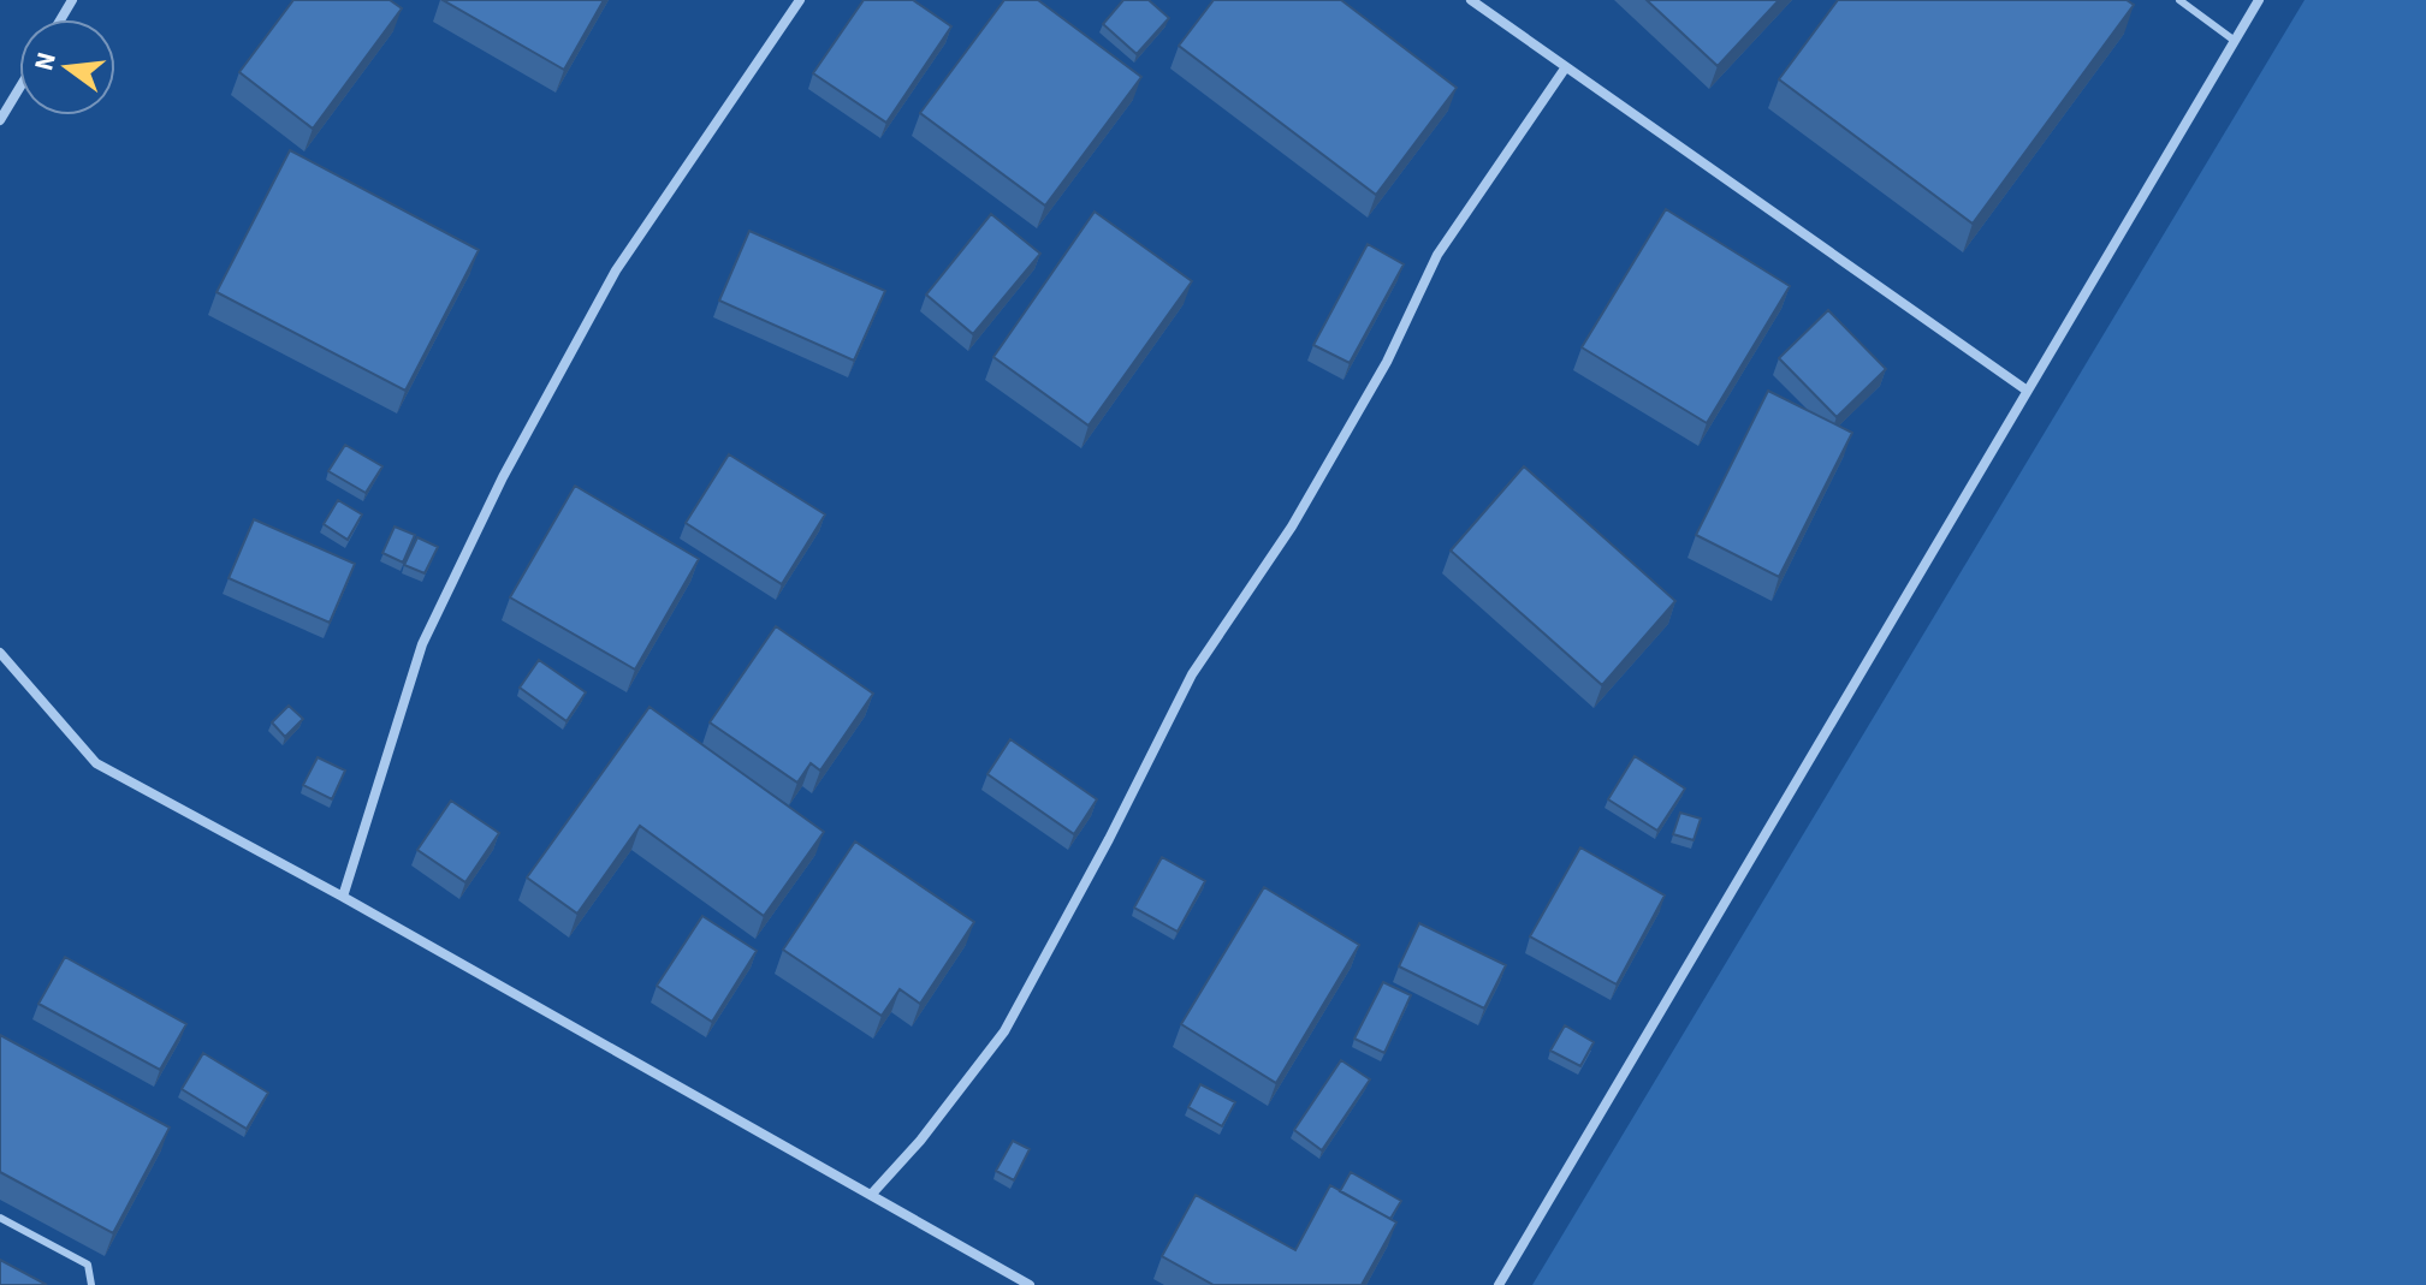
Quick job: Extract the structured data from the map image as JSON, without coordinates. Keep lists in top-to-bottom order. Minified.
{"north":"left"}
